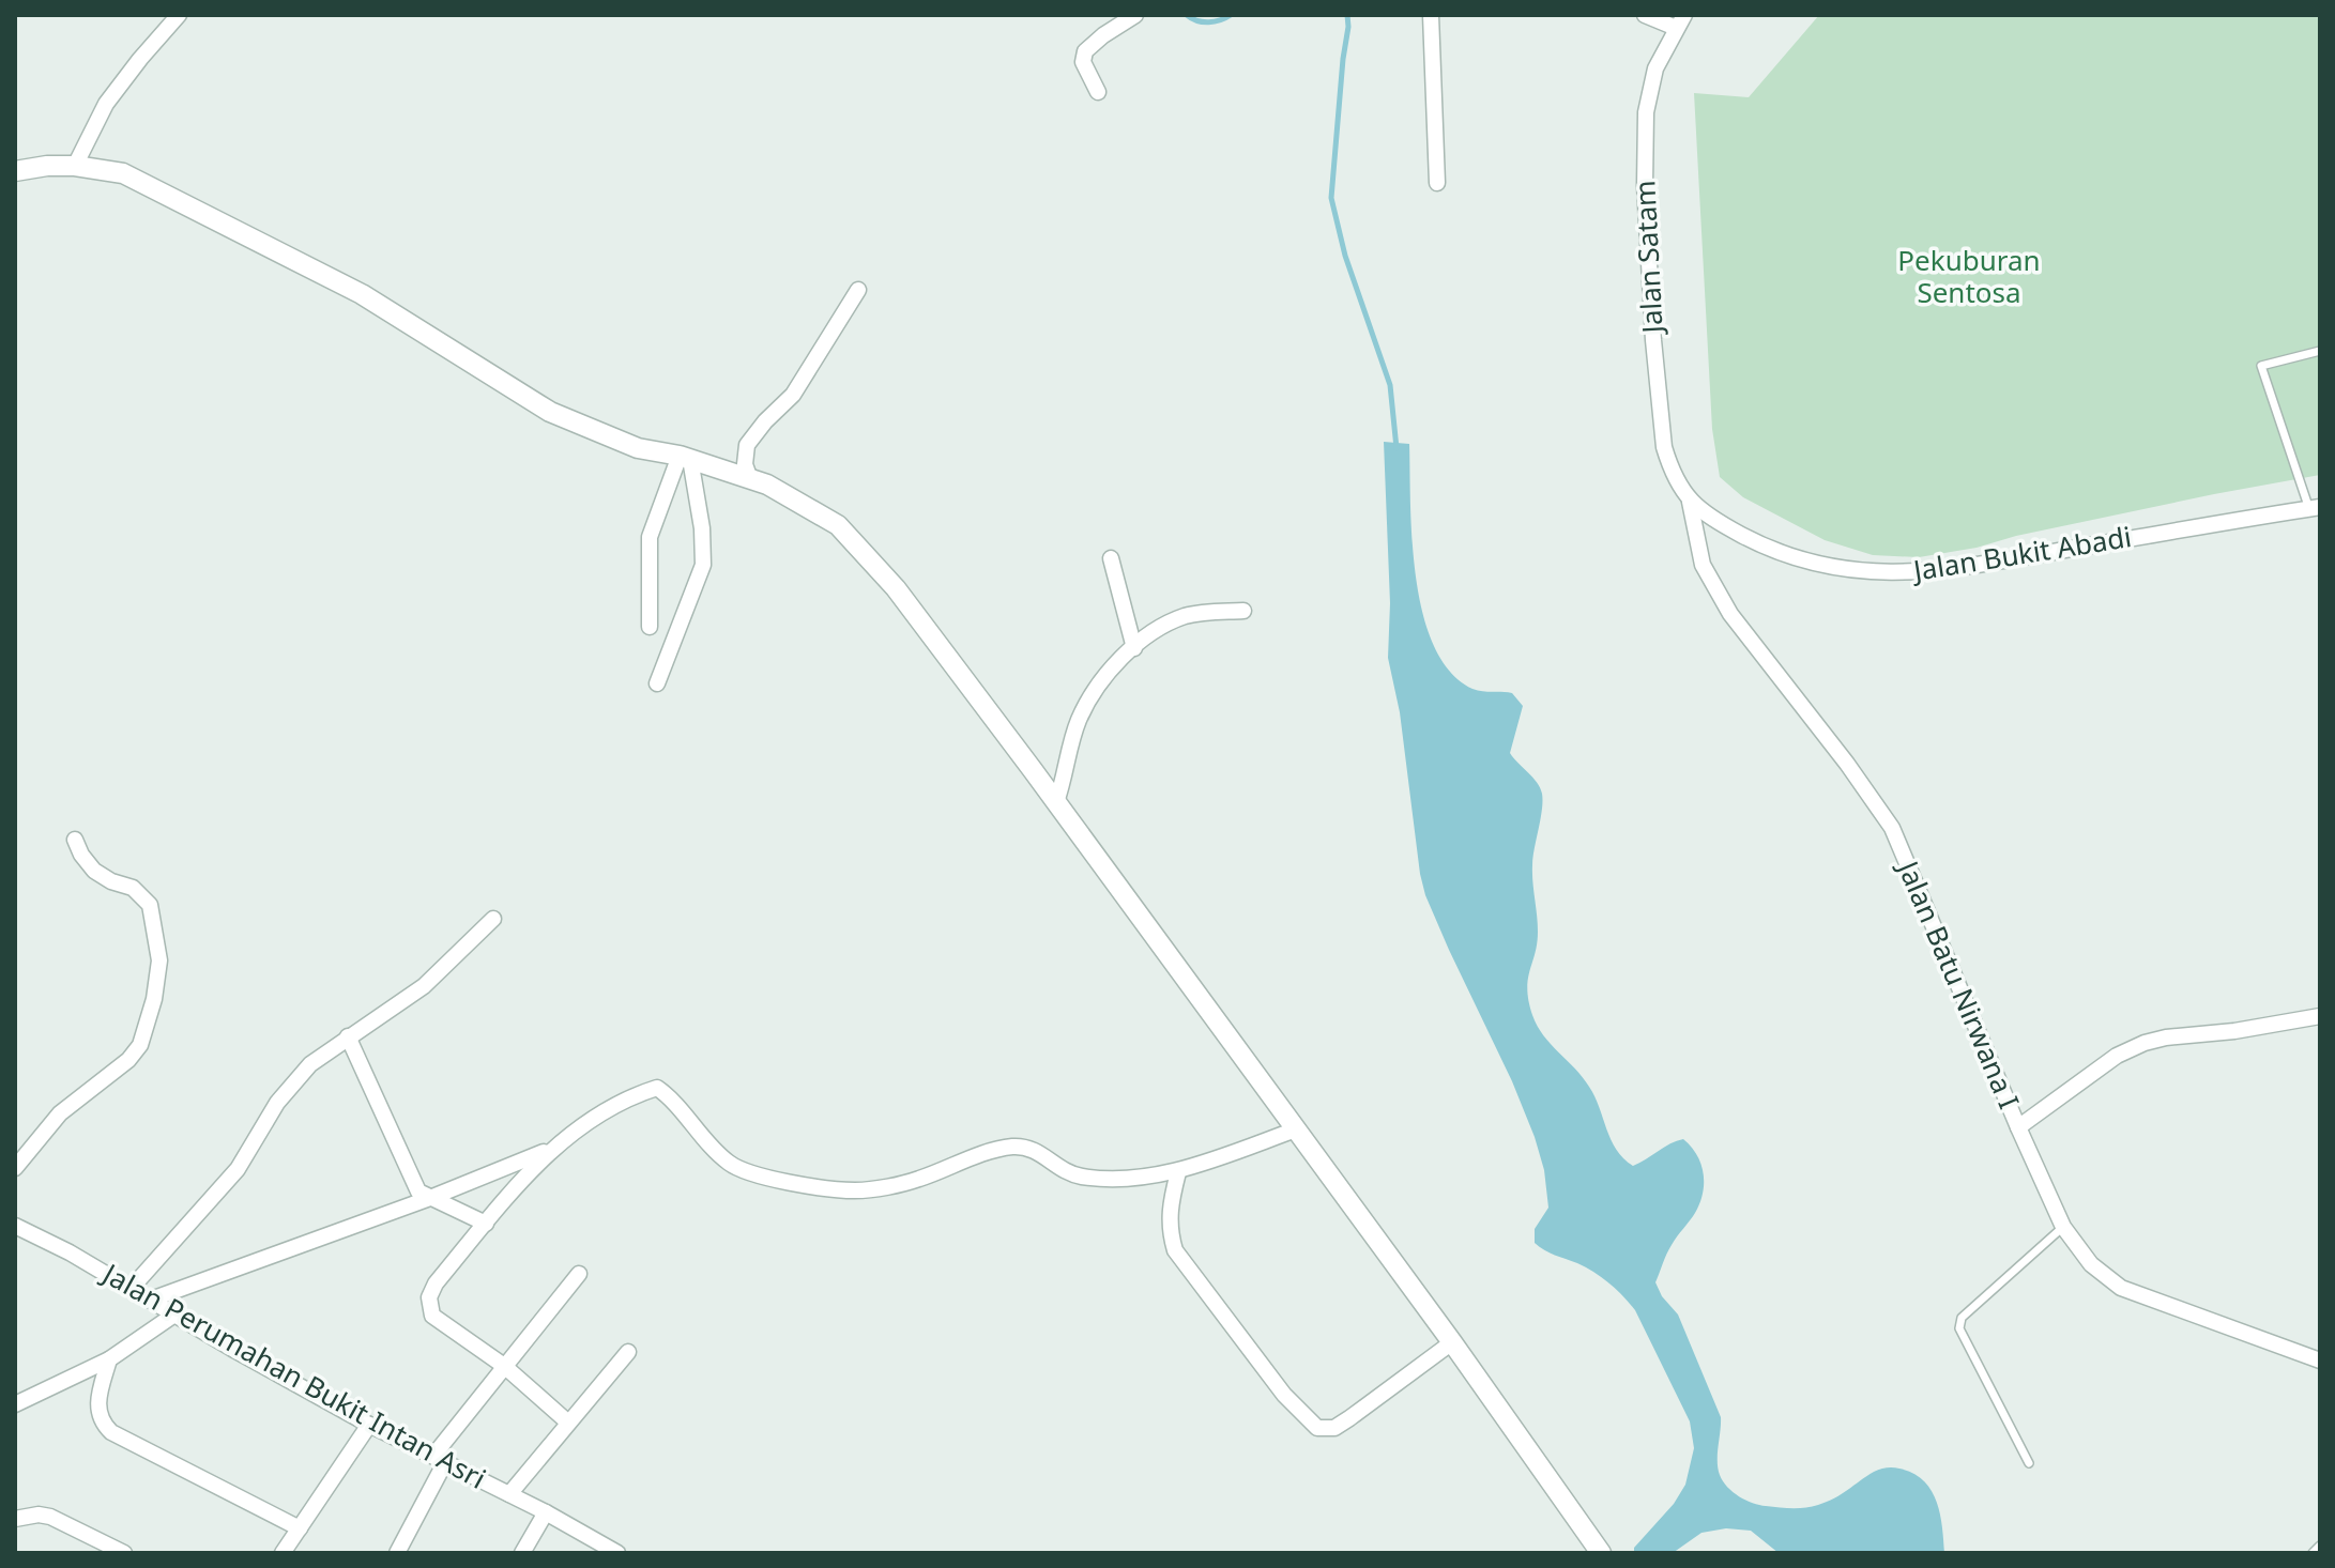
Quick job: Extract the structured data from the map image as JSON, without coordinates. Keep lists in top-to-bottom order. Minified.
{"streets":{"street":["Jalan Satam","Jalan Bukit Abadi","Jalan Batu Nirwana I","Jalan Perumahan Bukit Intan Asri"]},"crossings":[["Jalan Satam","Jalan Bukit Abadi"],["Jalan Satam","Jalan Batu Nirwana I"],["Jalan Bukit Abadi","Jalan Batu Nirwana I"]],"parks":["Pekuburan Sentosa"]}
